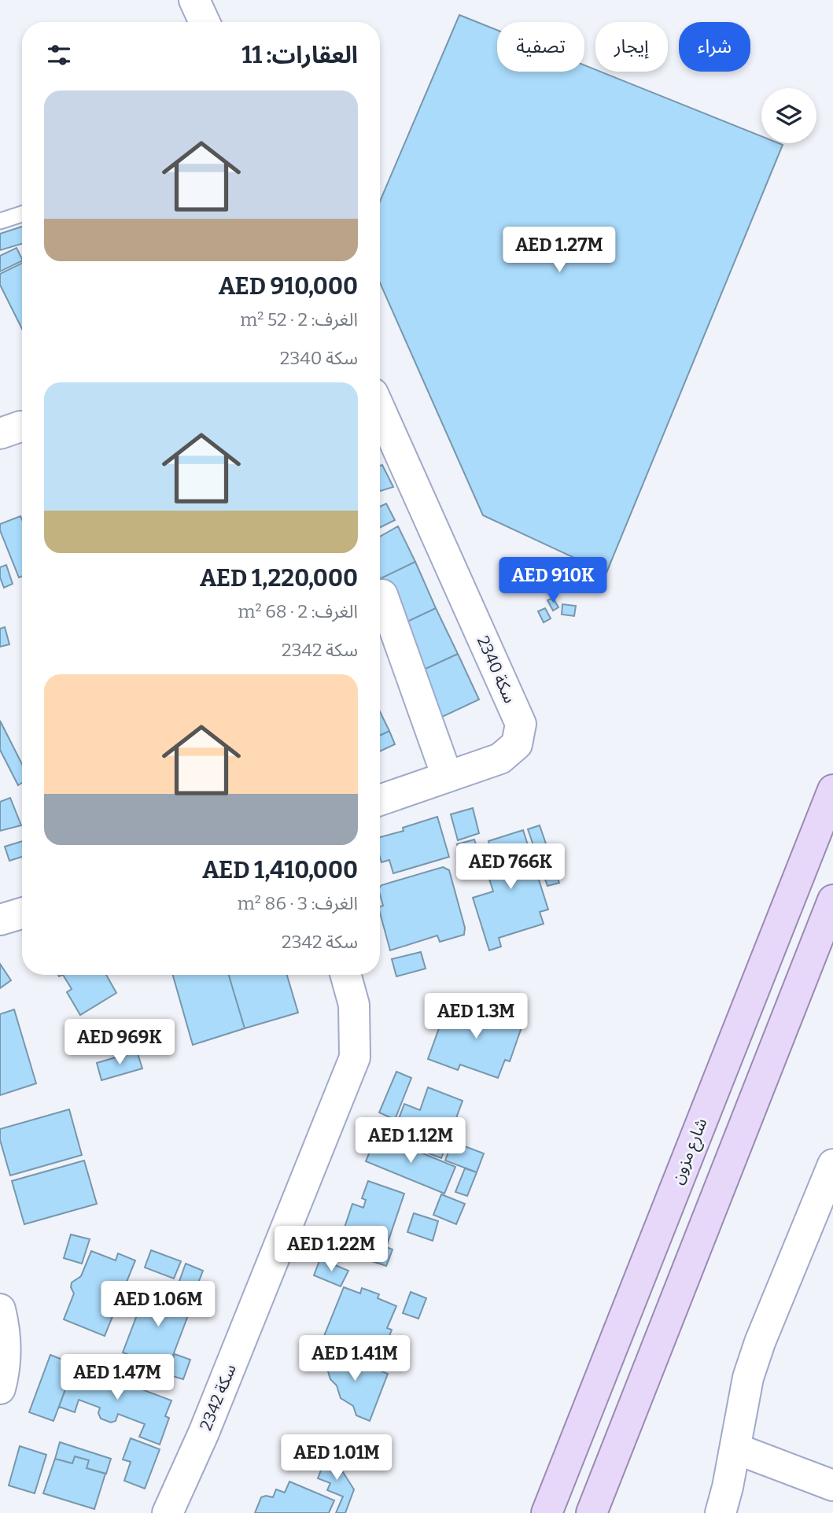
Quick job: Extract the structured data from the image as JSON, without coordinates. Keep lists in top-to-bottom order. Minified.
{"streets":{"main road":["شارع مزون"],"street":["سكة 2340","سكة 2342"]},"page":{"chip":["شراء","إيجار","تصفية"],"heading":"العقارات: 11","list":[{"name":"AED 910,000","note":"الغرف: 2 · 52 m² · سكة 2340"},{"name":"AED 1,220,000","note":"الغرف: 2 · 68 m² · سكة 2342"},{"name":"AED 1,410,000","note":"الغرف: 3 · 86 m² · سكة 2342"}],"price":["AED 1.27M","AED 910K","AED 766K","AED 1.3M","AED 969K","AED 1.12M","AED 1.22M","AED 1.06M","AED 1.41M","AED 1.47M","AED 1.01M"]}}
